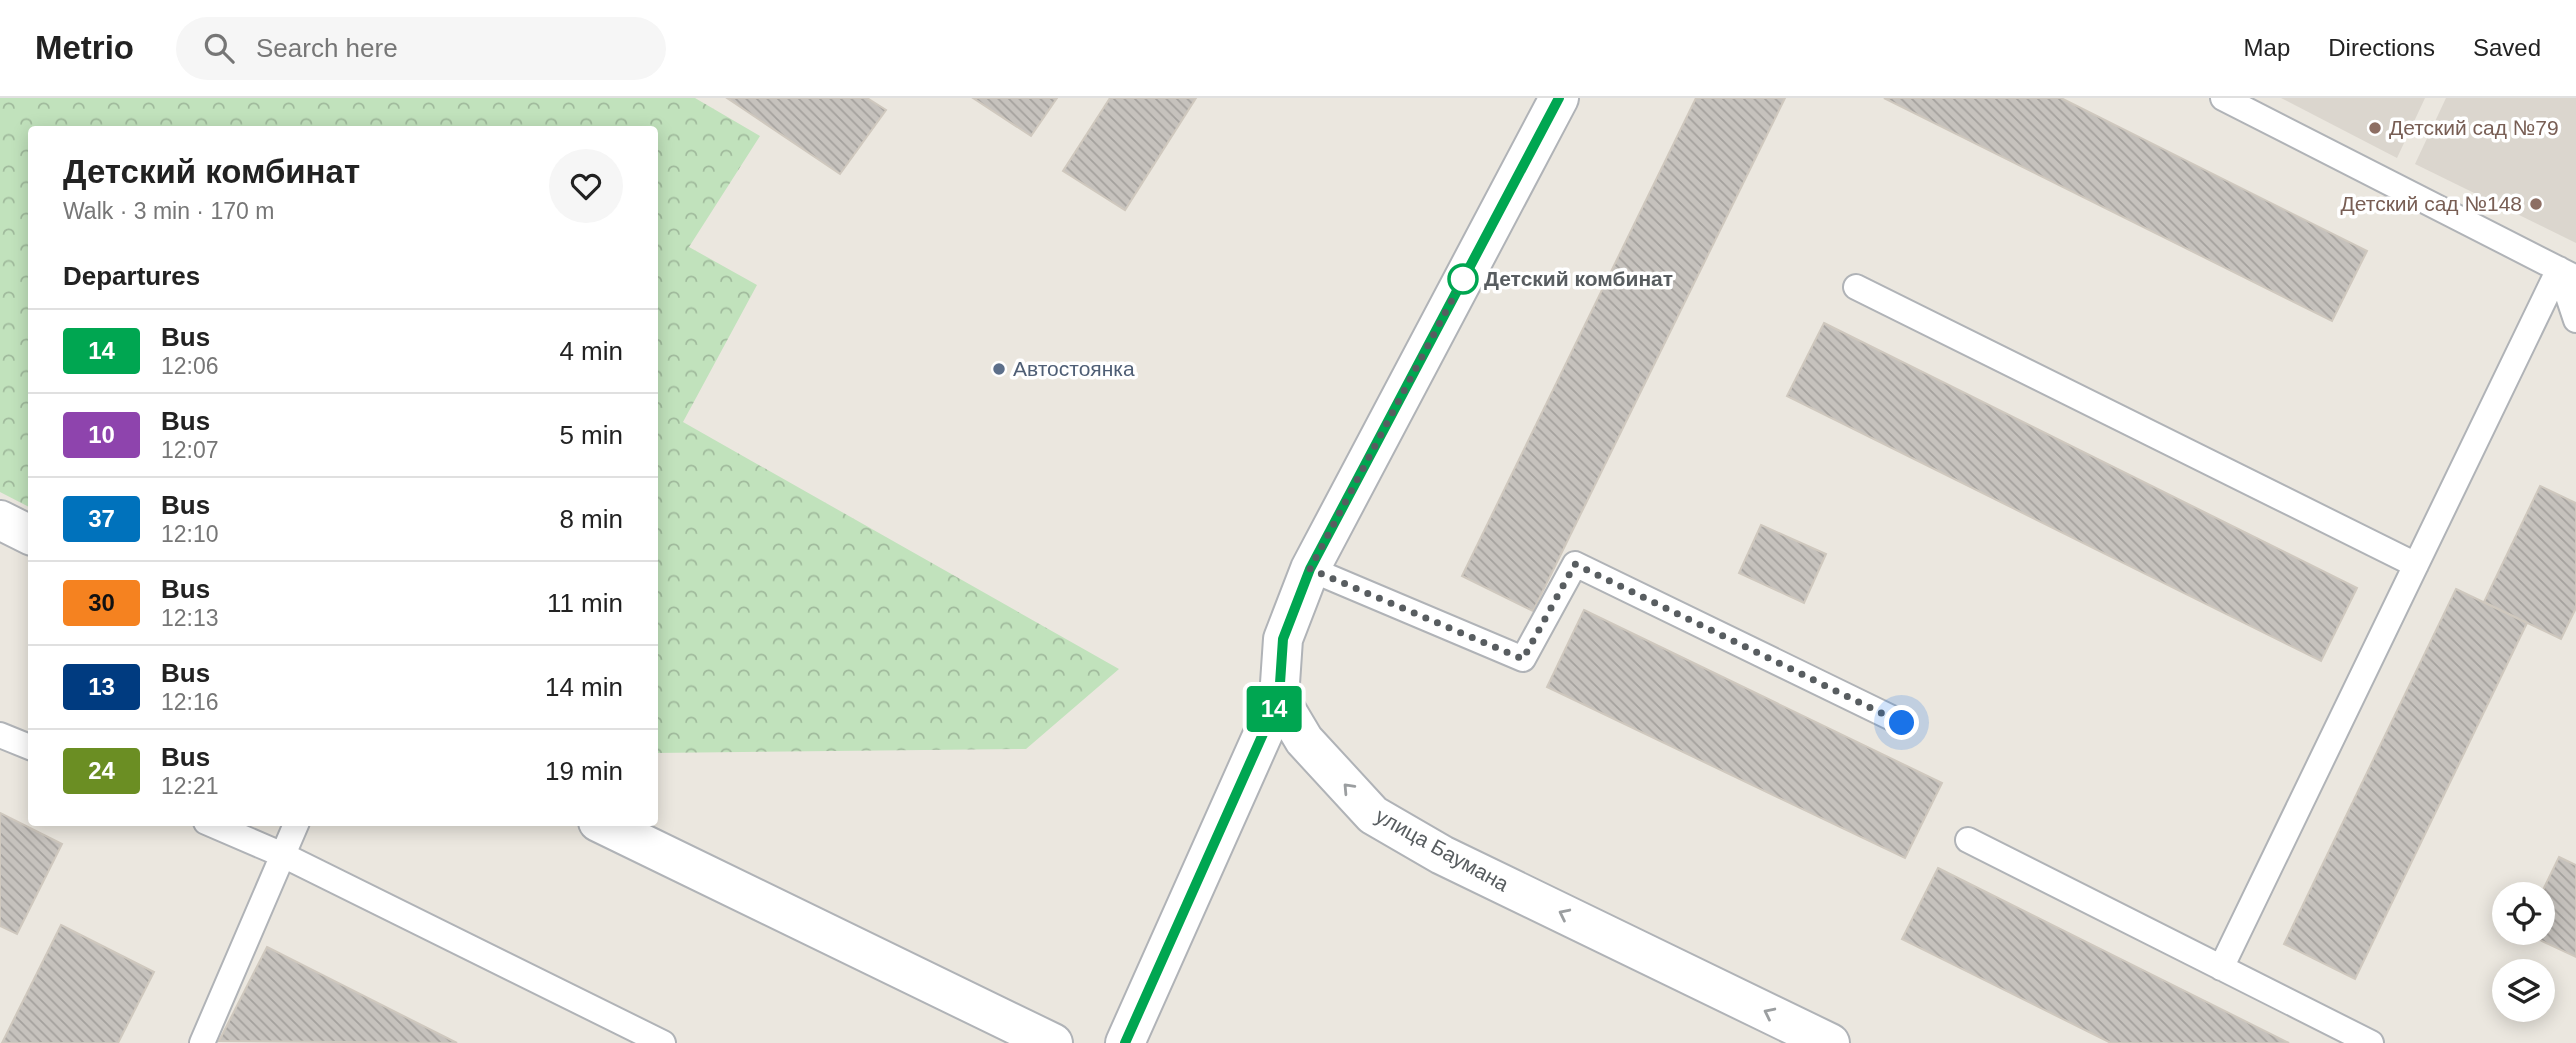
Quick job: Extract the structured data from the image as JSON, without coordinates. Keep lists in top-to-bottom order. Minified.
{"streets":{"street":["улица Баумана"]},"one_way":["улица Баумана"],"places":["Детский сад №79","Детский сад №148","Детский комбинат","Автостоянка"],"lines":["bus line 14"],"page":{"header":"Metrio","search":"Search here","nav":["Map","Directions","Saved"],"on_map":"14","heading":[["Детский комбинат","Walk · 3 min · 170 m"],"Departures"],"list":[{"mark":"14","name":"Bus","note":"12:06","value":"4 min"},{"mark":"10","name":"Bus","note":"12:07","value":"5 min"},{"mark":"37","name":"Bus","note":"12:10","value":"8 min"},{"mark":"30","name":"Bus","note":"12:13","value":"11 min"},{"mark":"13","name":"Bus","note":"12:16","value":"14 min"},{"mark":"24","name":"Bus","note":"12:21","value":"19 min"}]}}
